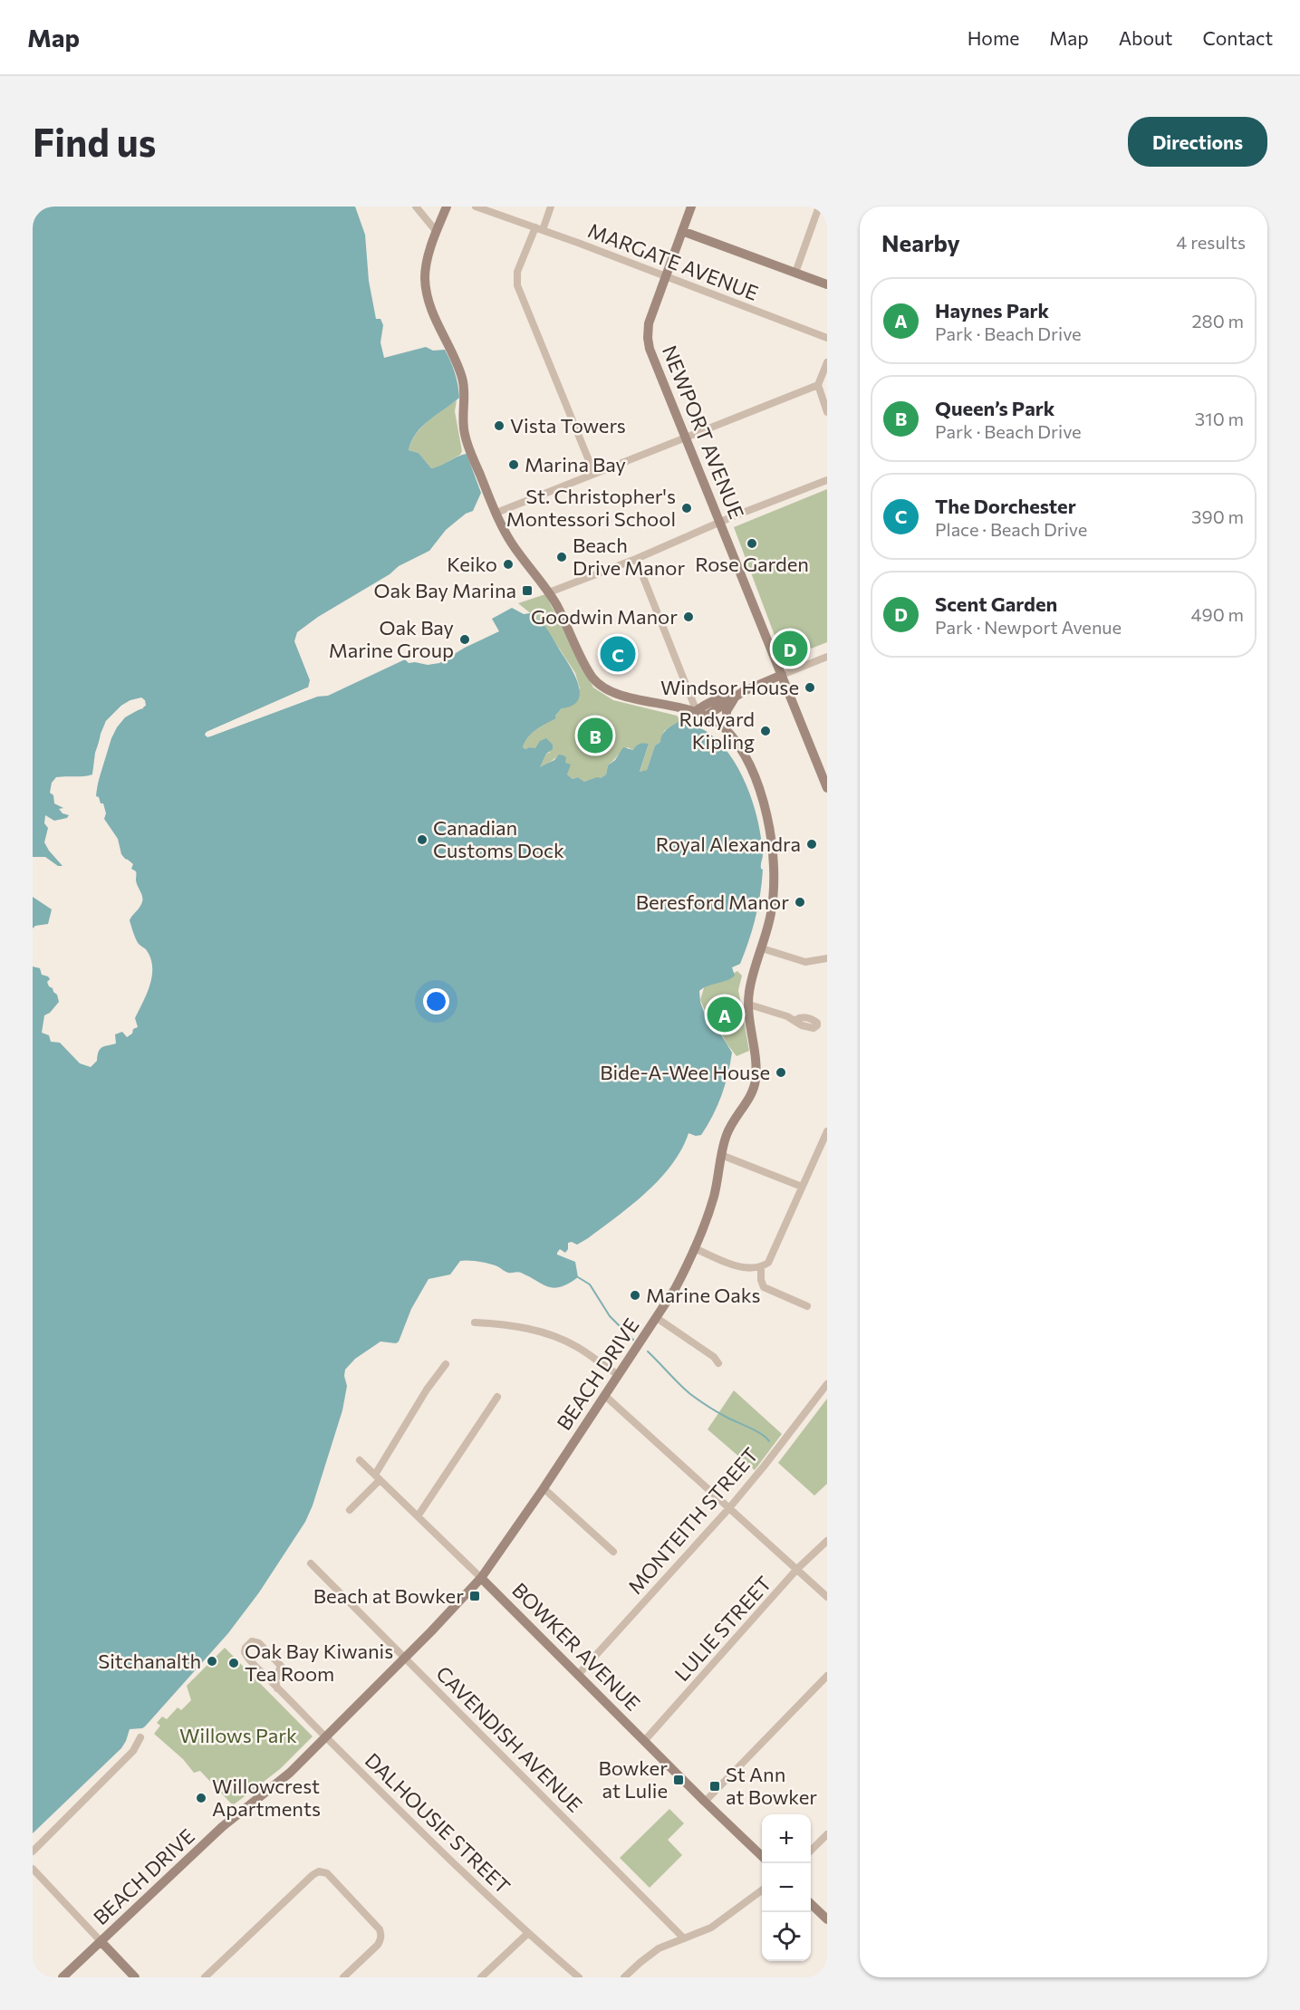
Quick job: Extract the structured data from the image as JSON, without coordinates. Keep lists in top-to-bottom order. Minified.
{"streets":{"main road":["NEWPORT AVENUE","BEACH DRIVE","BOWKER AVENUE"],"street":["MARGATE AVENUE","MONTEITH STREET","LULIE STREET","CAVENDISH AVENUE","DALHOUSIE STREET"]},"crossings":[["MARGATE AVENUE","NEWPORT AVENUE"],["BEACH DRIVE","BOWKER AVENUE"],["BEACH DRIVE","CAVENDISH AVENUE"],["BEACH DRIVE","DALHOUSIE STREET"],["MONTEITH STREET","BOWKER AVENUE"],["LULIE STREET","BOWKER AVENUE"]],"parks":["Willows Park"],"places":{"other":["Vista Towers","Marina Bay","St. Christopher's Montessori School","Rose Garden","Beach Drive Manor","Keiko","Goodwin Manor","Oak Bay Marine Group","Windsor House","Rudyard Kipling","Canadian Customs Dock","Royal Alexandra","Beresford Manor","Bide-A-Wee House","Marine Oaks","Sitchanalth","Oak Bay Kiwanis Tea Room","Willowcrest Apartments"],"transit":["Oak Bay Marina","Beach at Bowker","Bowker at Lulie","St Ann at Bowker"]},"page":{"header":"Map","nav":["Home","Map","About","Contact"],"buttons":"Directions","title":"Find us","heading":["Nearby","4 results"],"list":[{"mark":"A","name":"Haynes Park","note":"Park · Beach Drive","value":"280 m"},{"mark":"B","name":"Queen’s Park","note":"Park · Beach Drive","value":"310 m"},{"mark":"C","name":"The Dorchester","note":"Place · Beach Drive","value":"390 m"},{"mark":"D","name":"Scent Garden","note":"Park · Newport Avenue","value":"490 m"}],"pins":["D","C","B","A"],"map_buttons":["+","−"]}}
